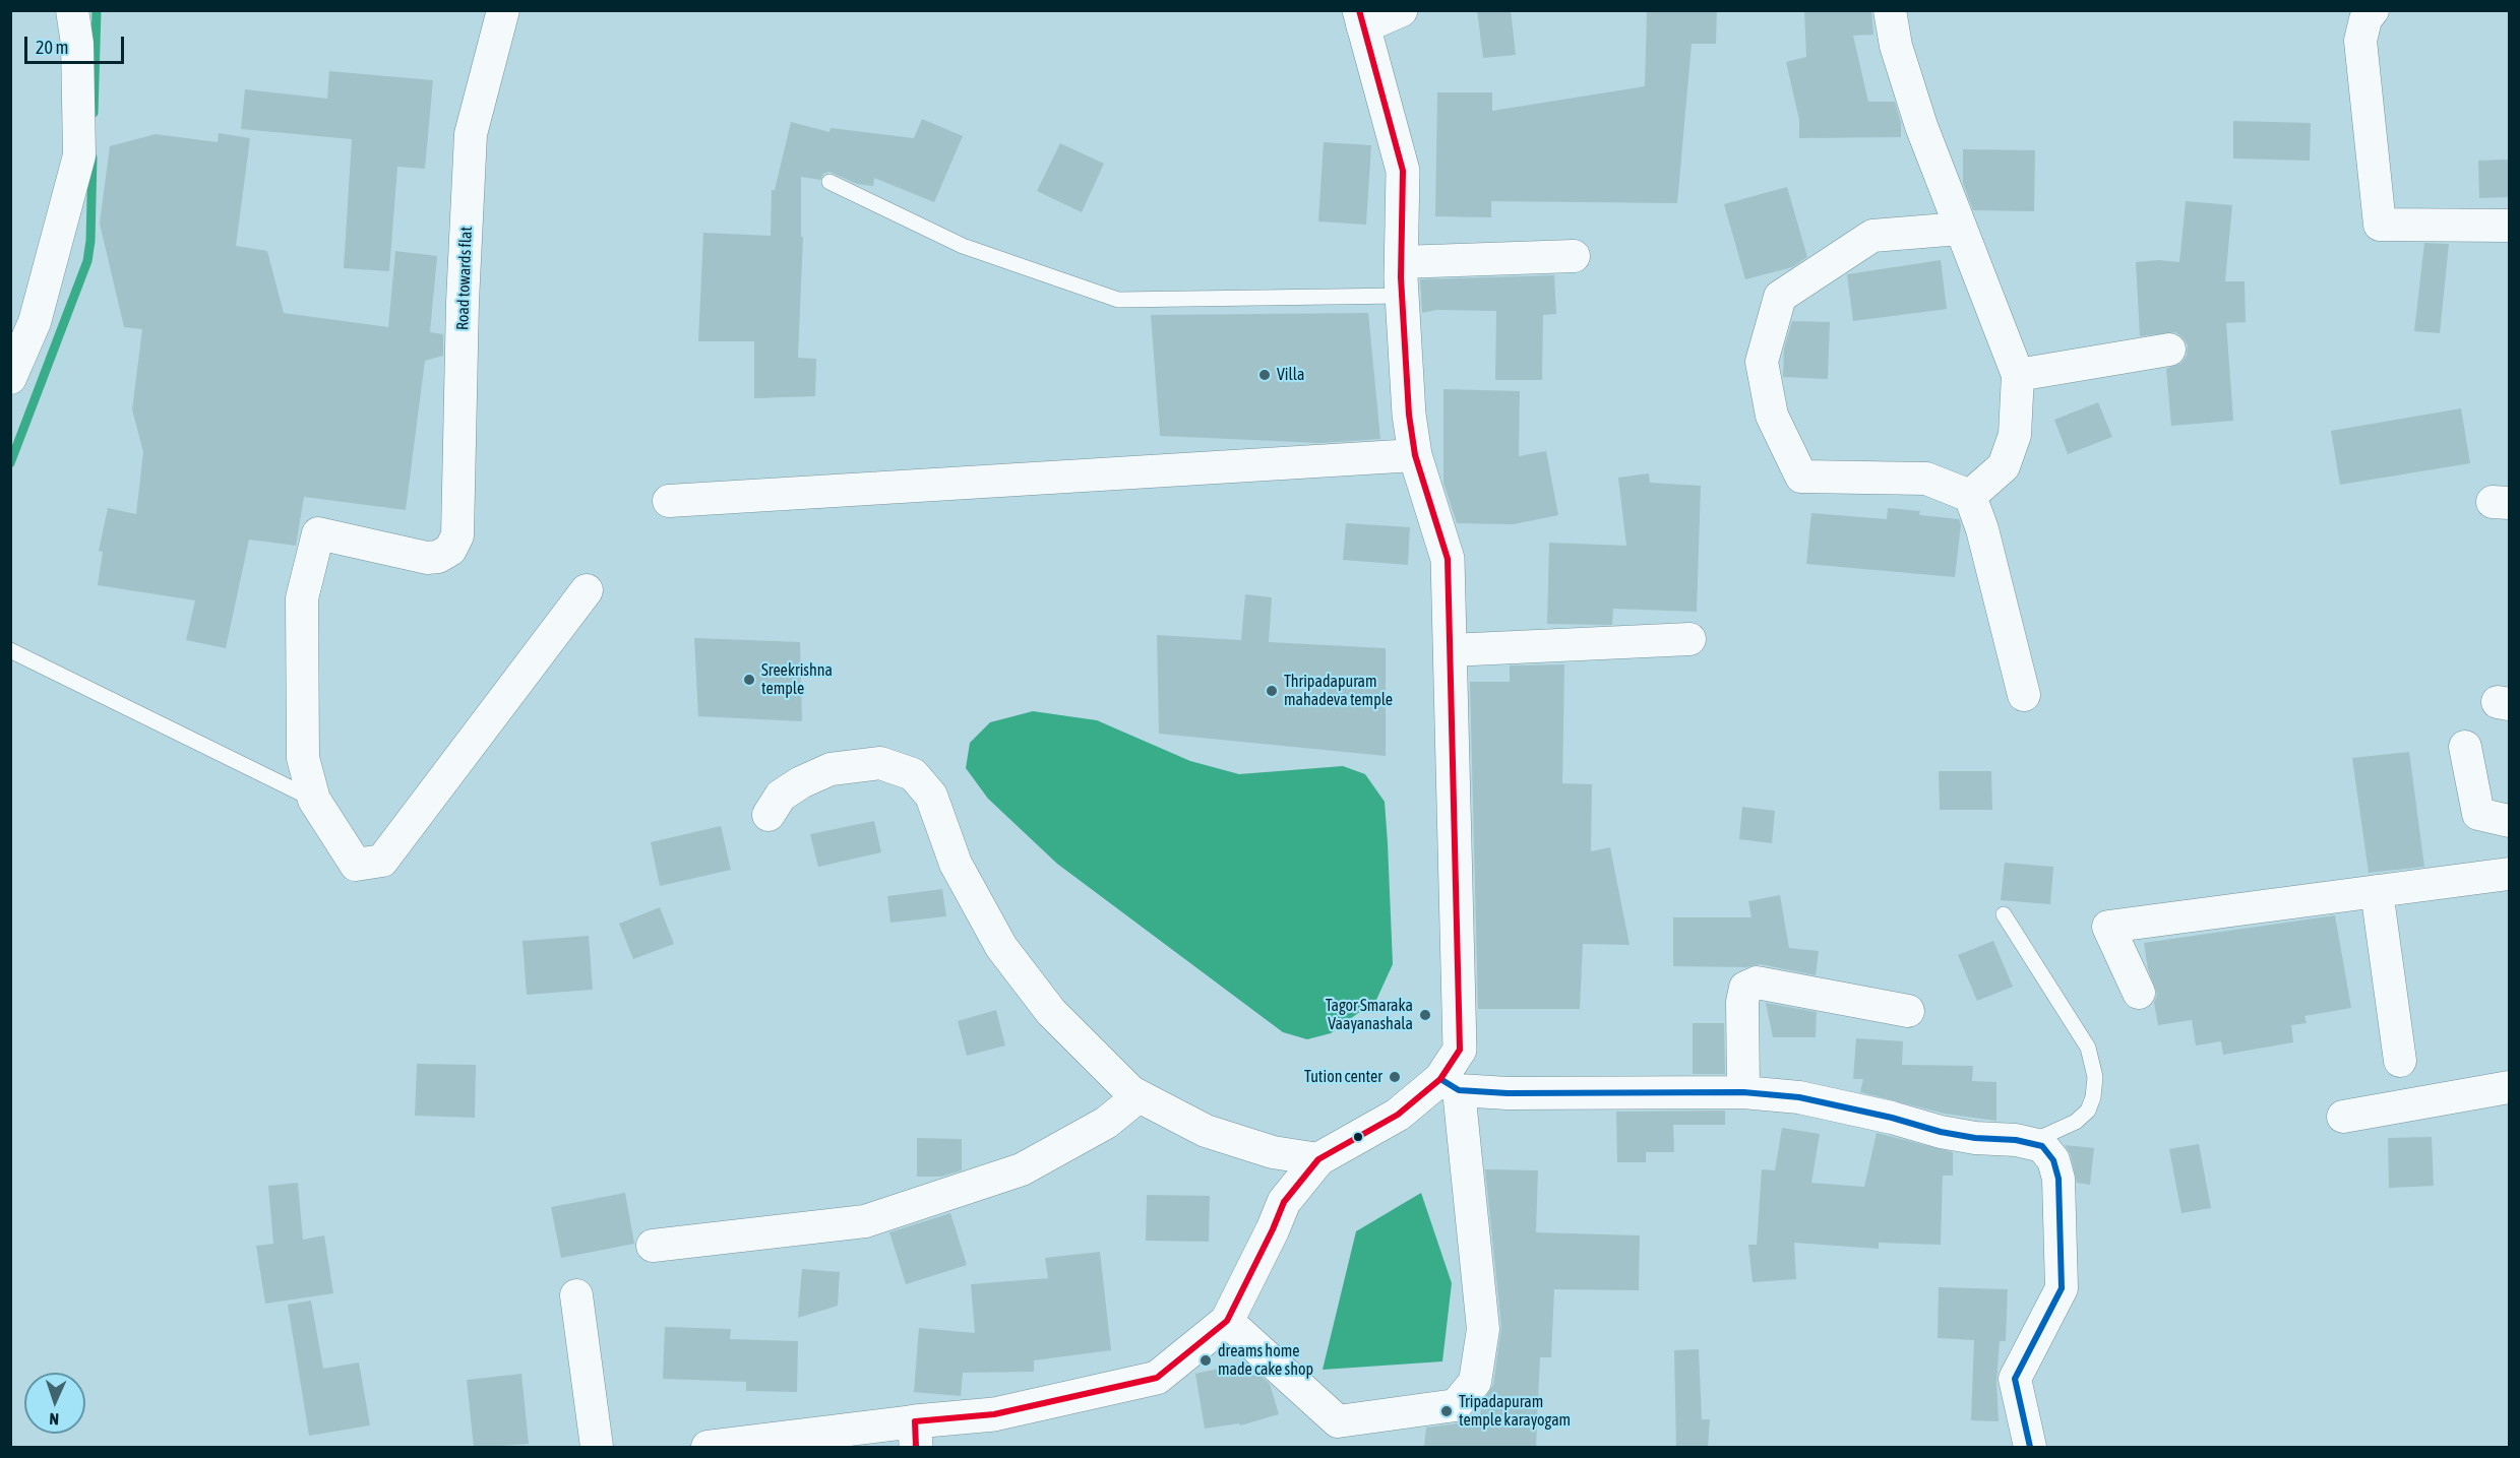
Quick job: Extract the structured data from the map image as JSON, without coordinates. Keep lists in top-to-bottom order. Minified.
{"streets":{"street":["Road towards flat"]},"places":["Villa","Sreekrishna temple","Thripadapuram mahadeva temple","Tagor Smaraka Vaayanashala","Tution center","dreams home made cake shop","Tripadapuram temple karayogam"],"scale_bar":"20 m","north":"bottom"}
